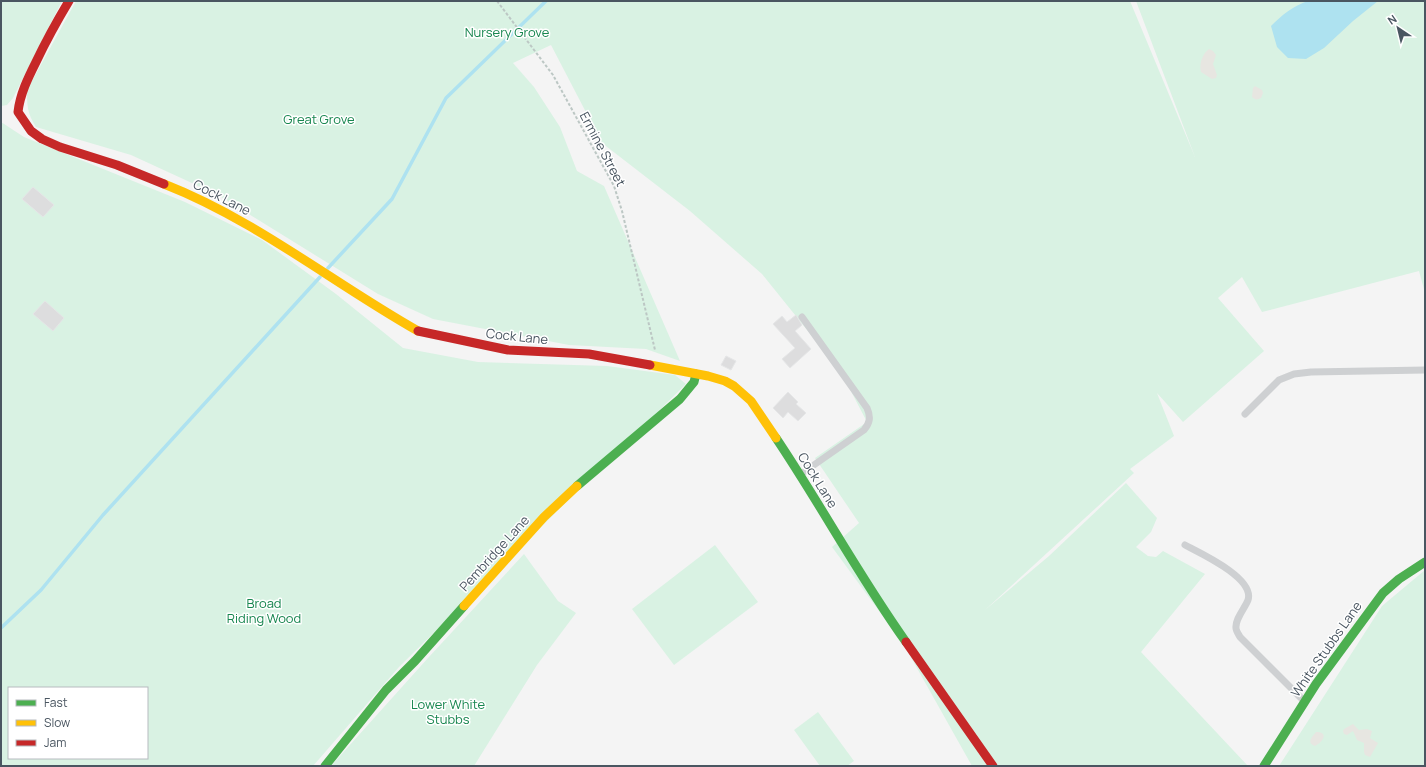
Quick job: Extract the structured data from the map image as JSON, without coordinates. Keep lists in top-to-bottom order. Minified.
{"streets":{"street":["Cock Lane","Pembridge Lane","White Stubbs Lane"],"path":["Ermine Street"]},"crossings":[["Cock Lane","Pembridge Lane"]],"parks":["Nursery Grove","Great Grove","Broad Riding Wood","Lower White Stubbs"],"legend":["Fast","Slow","Jam"],"north":"top left"}
